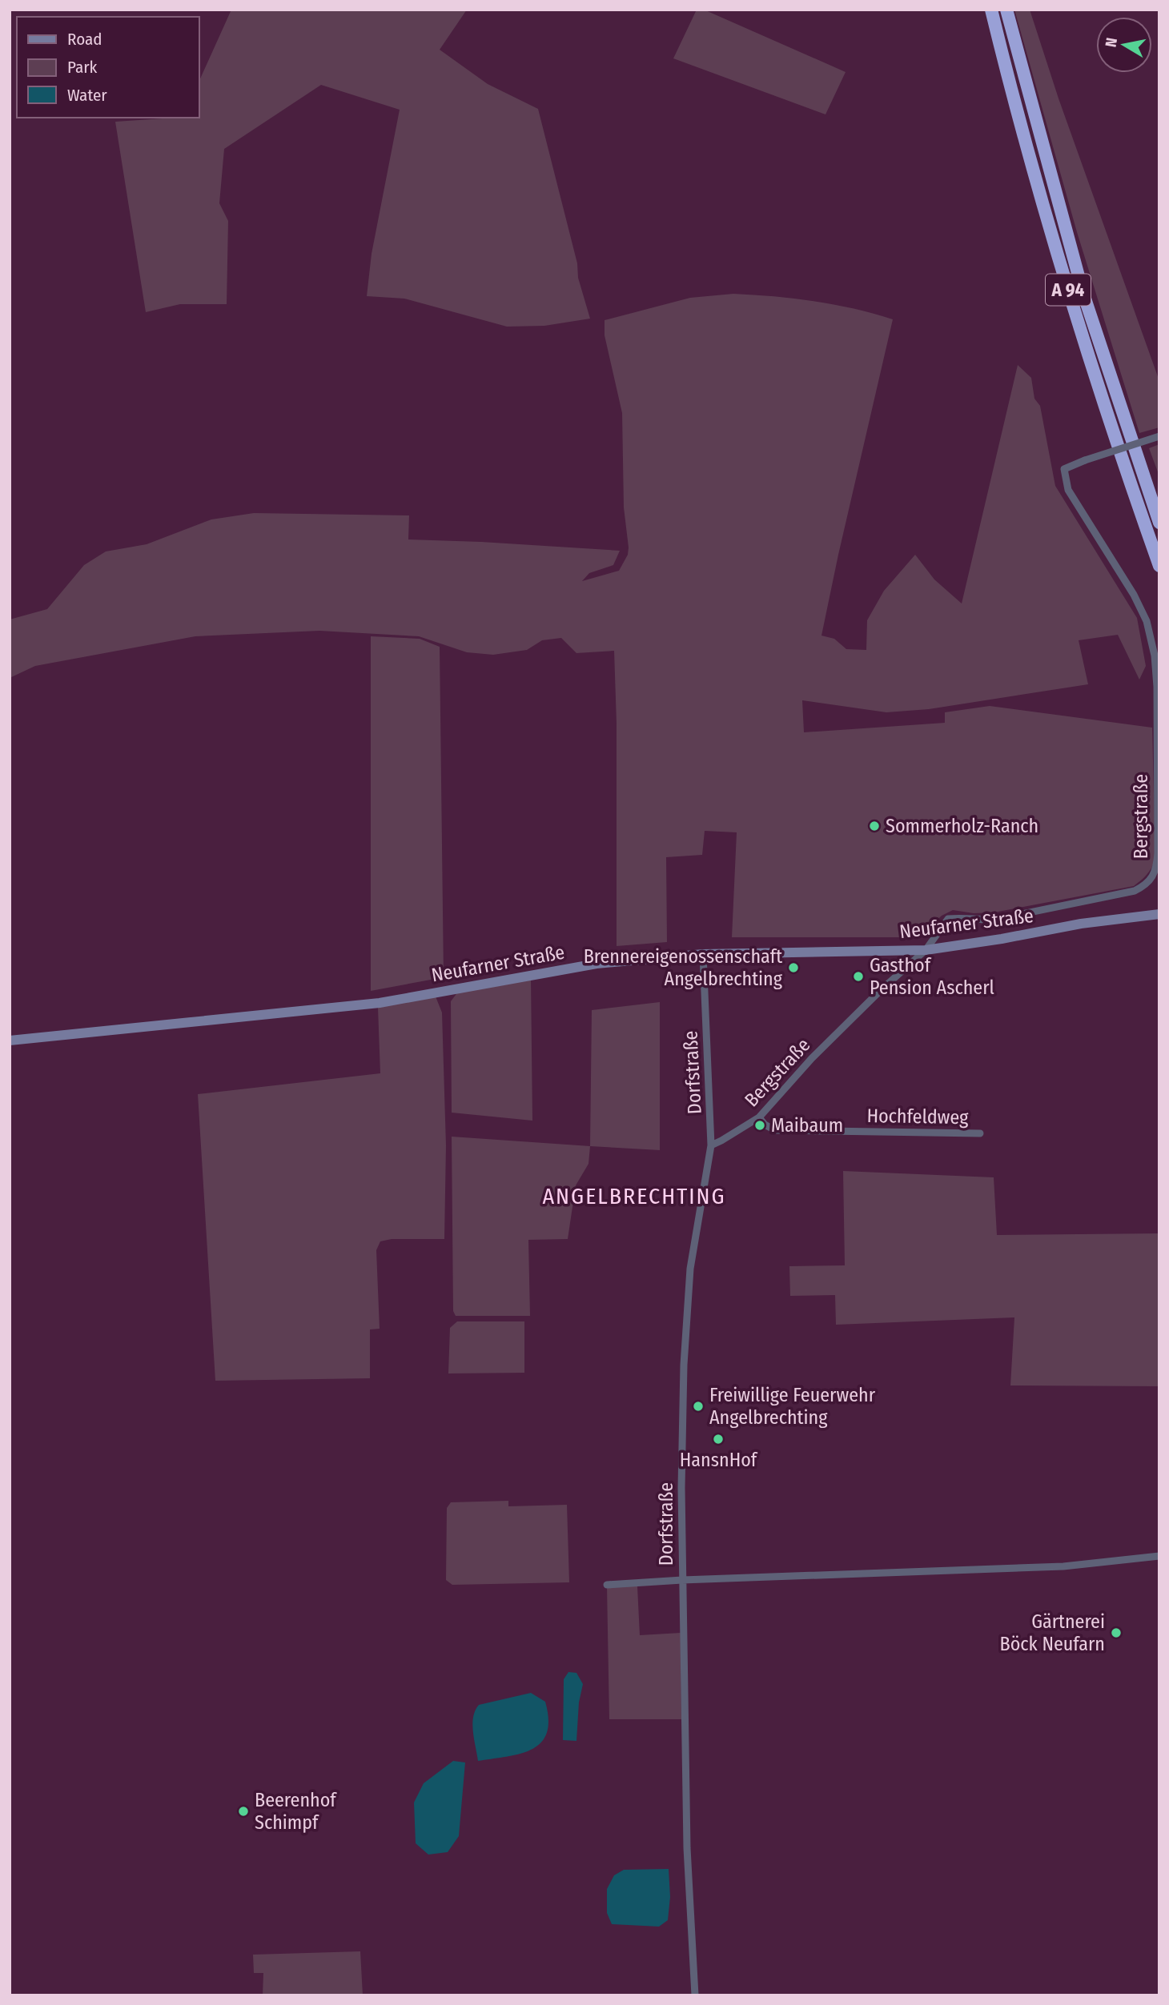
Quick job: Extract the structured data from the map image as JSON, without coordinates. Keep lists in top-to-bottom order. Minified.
{"streets":{"highway":["A 94"],"street":["Bergstraße","Neufarner Straße","Dorfstraße","Hochfeldweg"]},"crossings":[["Bergstraße","Neufarner Straße"],["Bergstraße","Dorfstraße"],["Bergstraße","Hochfeldweg"],["Neufarner Straße","Dorfstraße"]],"districts":["ANGELBRECHTING"],"places":["Sommerholz-Ranch","Brennereigenossenschaft Angelbrechting","Gasthof Pension Ascherl","Maibaum","Freiwillige Feuerwehr Angelbrechting","HansnHof","Gärtnerei Böck Neufarn","Beerenhof Schimpf"],"legend":["Road","Park","Water"],"north":"left"}
